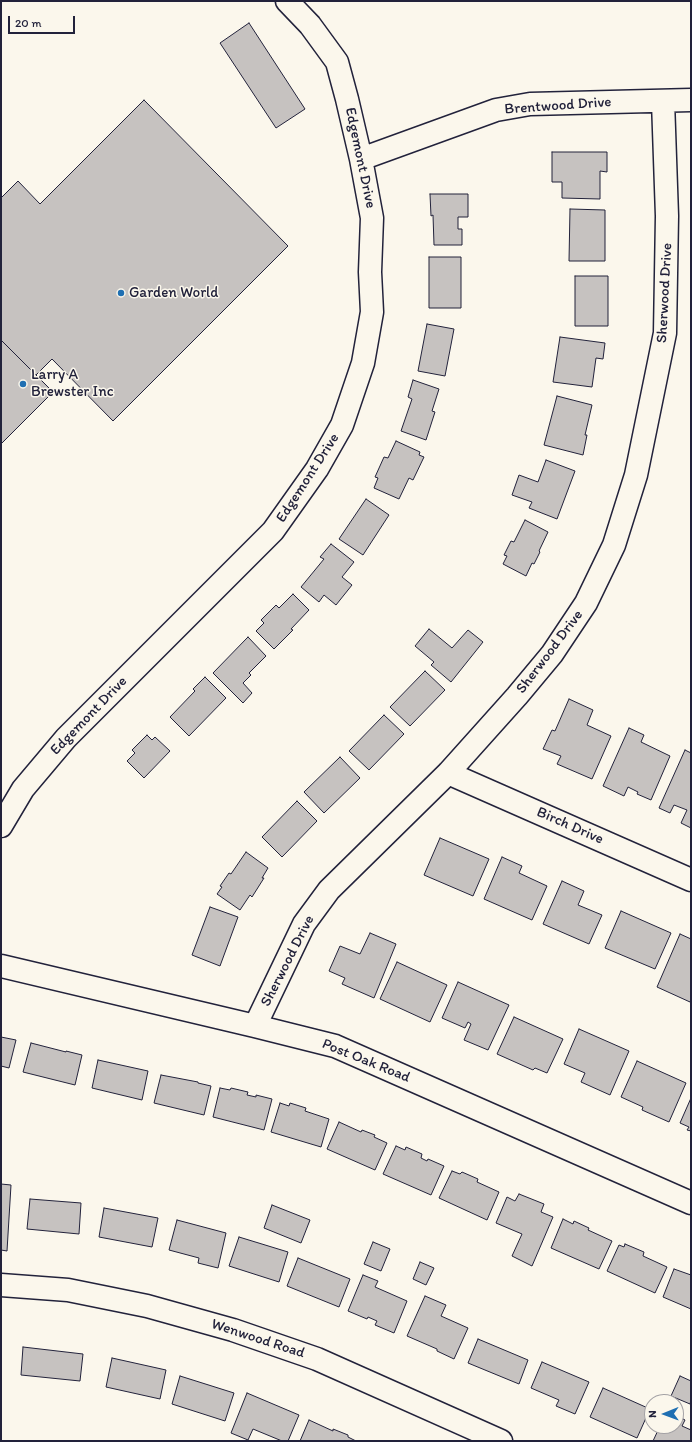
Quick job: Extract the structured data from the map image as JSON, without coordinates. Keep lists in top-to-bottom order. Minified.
{"streets":{"street":["Brentwood Drive","Edgemont Drive","Sherwood Drive","Birch Drive","Post Oak Road","Wenwood Road"]},"crossings":[["Brentwood Drive","Edgemont Drive"],["Brentwood Drive","Sherwood Drive"],["Sherwood Drive","Birch Drive"],["Sherwood Drive","Post Oak Road"]],"places":["Garden World","Larry A Brewster Inc"],"scale_bar":"20 m","north":"left"}
